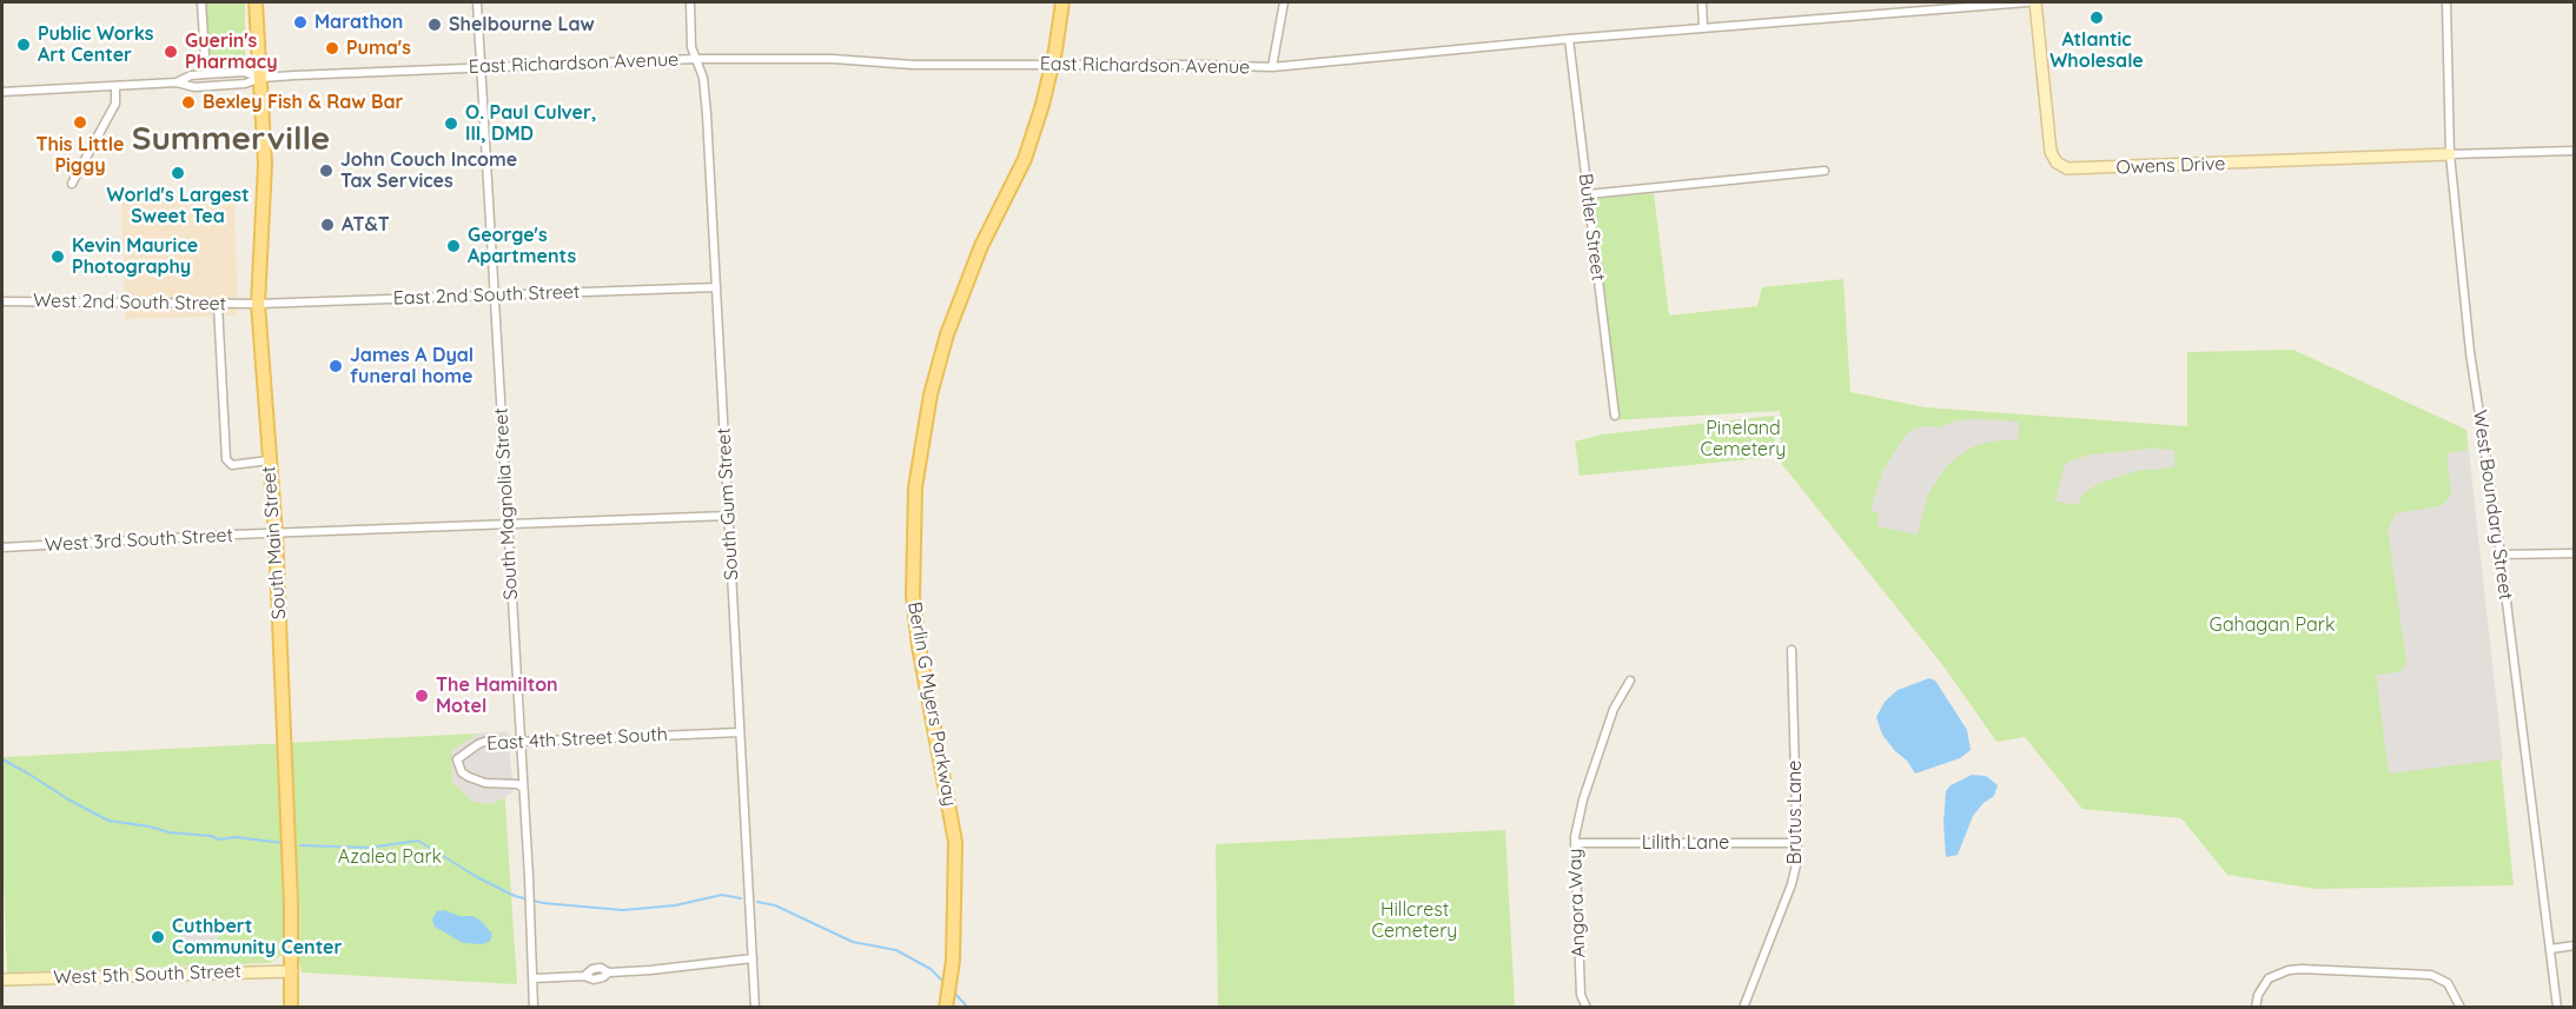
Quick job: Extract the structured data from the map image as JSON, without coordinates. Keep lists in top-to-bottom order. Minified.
{"streets":{"main road":["South Main Street","Berlin G Myers Parkway"],"street":["East Richardson Avenue","Owens Drive","Butler Street","East 2nd South Street","West 2nd South Street","South Magnolia Street","South Gum Street","West Boundary Street","West 3rd South Street","East 4th Street South","Brutus Lane","Lilith Lane","Angora Way","West 5th South Street"]},"crossings":[["East Richardson Avenue","Butler Street"],["East Richardson Avenue","South Magnolia Street"],["East Richardson Avenue","South Gum Street"],["East Richardson Avenue","South Main Street"],["Owens Drive","West Boundary Street"],["East 2nd South Street","West 2nd South Street"],["East 2nd South Street","South Magnolia Street"],["East 2nd South Street","South Gum Street"],["East 2nd South Street","South Main Street"],["West 2nd South Street","South Main Street"],["South Magnolia Street","West 3rd South Street"],["South Magnolia Street","East 4th Street South"],["South Gum Street","West 3rd South Street"],["South Gum Street","East 4th Street South"],["West 3rd South Street","South Main Street"],["South Main Street","West 5th South Street"],["Brutus Lane","Lilith Lane"],["Lilith Lane","Angora Way"]],"districts":["Summerville"],"parks":["Pineland Cemetery","Gahagan Park","Azalea Park","Hillcrest Cemetery"],"places":["Atlantic Wholesale","Marathon","Shelbourne Law","Public Works Art Center","Puma's","Guerin's Pharmacy","Bexley Fish & Raw Bar","This Little Piggy","O. Paul Culver, III, DMD","John Couch Income Tax Services","World's Largest Sweet Tea","AT&T","George's Apartments","Kevin Maurice Photography","James A Dyal funeral home","The Hamilton Motel","Cuthbert Community Center"]}
